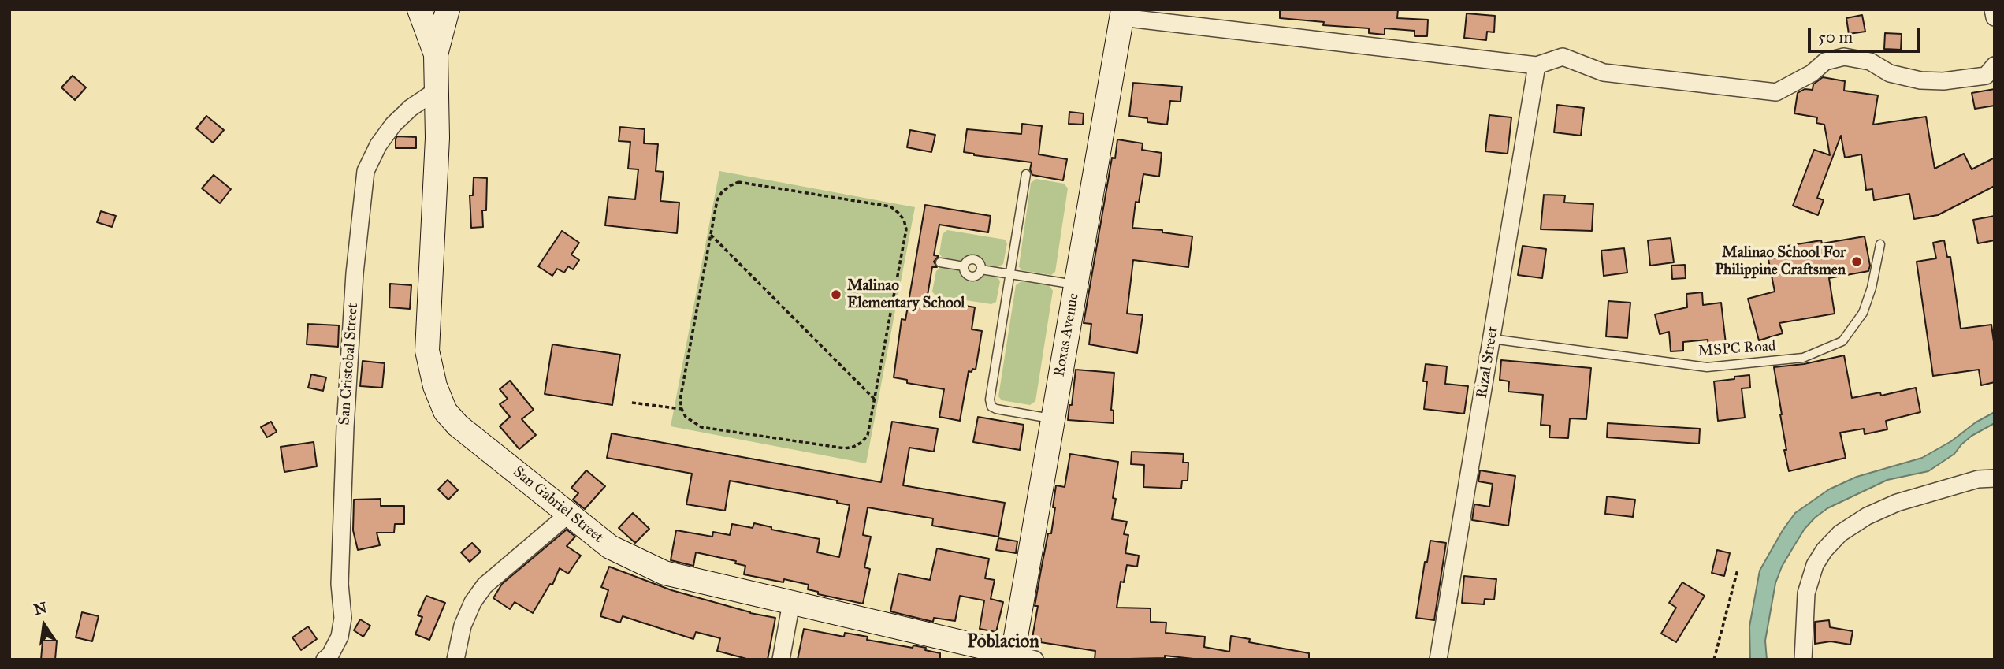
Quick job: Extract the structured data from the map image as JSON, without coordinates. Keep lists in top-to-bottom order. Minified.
{"streets":{"street":["Roxas Avenue","Rizal Street","San Cristobal Street","San Gabriel Street"],"lane":["MSPC Road"]},"crossings":[["Roxas Avenue","San Gabriel Street"],["MSPC Road","Rizal Street"],["San Cristobal Street","San Gabriel Street"]],"districts":["Poblacion"],"places":["Malinao School For Philippine Craftsmen","Malinao Elementary School"],"scale_bar":"50 m","north":"top"}
